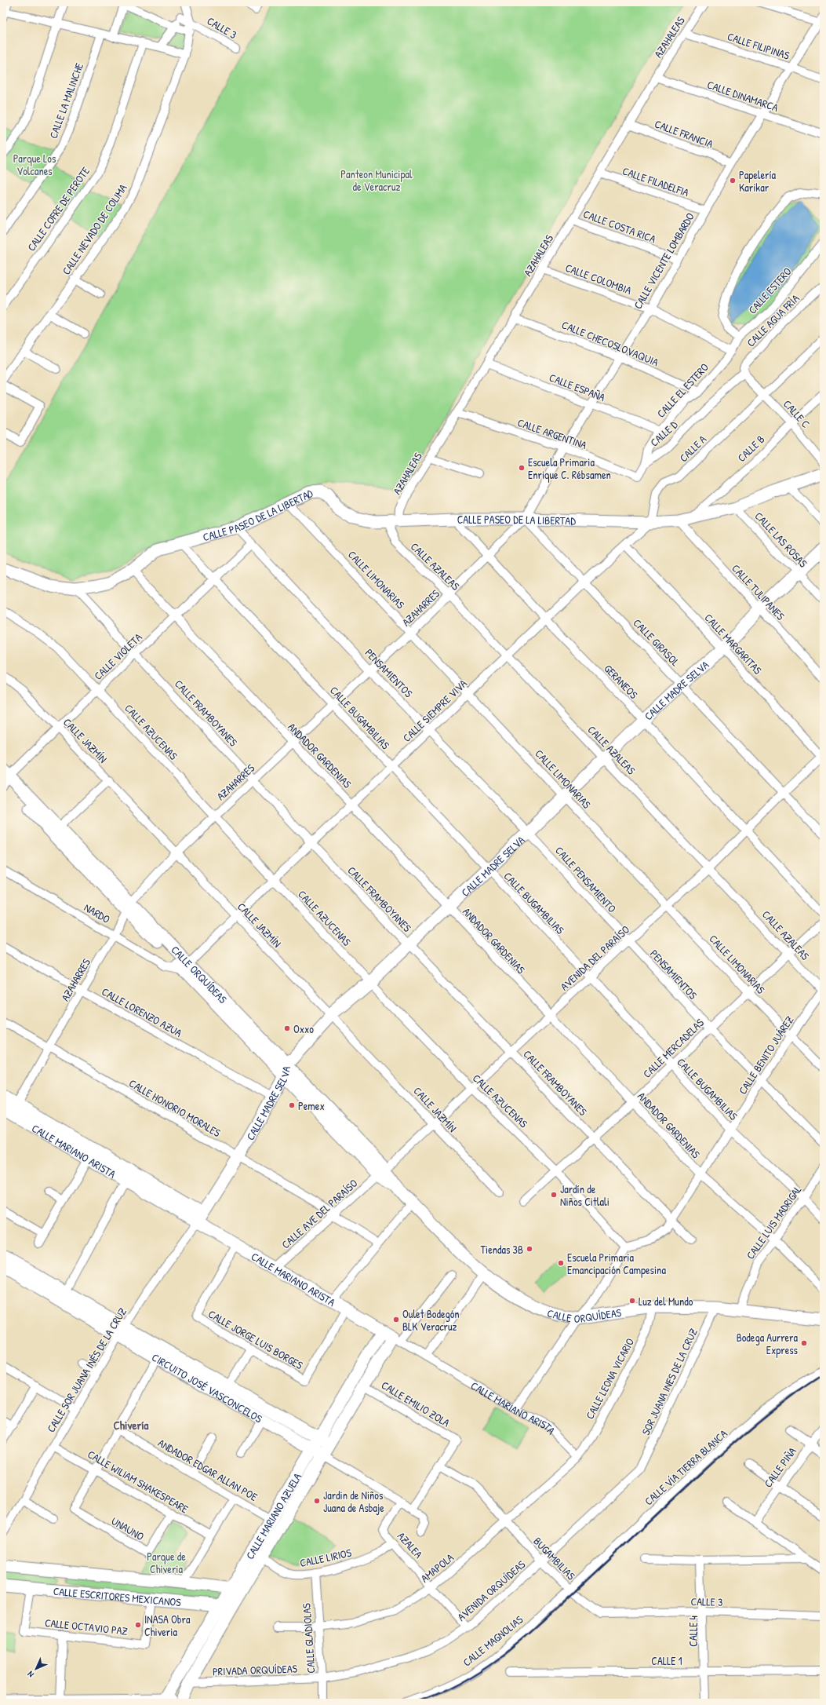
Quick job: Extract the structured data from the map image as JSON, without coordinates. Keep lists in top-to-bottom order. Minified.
{"streets":{"street":["CALLE 3","AZAHALEAS","CALLE FILIPINAS","CALLE DINAMARCA","CALLE LA MALINCHE","CALLE FRANCIA","CALLE FILADELFIA","CALLE COFRE DE PEROTE","CALLE COSTA RICA","CALLE NEVADO DE COLIMA","CALLE VICENTE LOMBARDO","CALLE COLOMBIA","CALLE ESTERO","CALLE AGUA FRÍA","CALLE CHECOSLOVAQUIA","CALLE ESPAÑA","CALLE EL ESTERO","CALLE C","CALLE ARGENTINA","CALLE D","CALLE A","CALLE B","CALLE PASEO DE LA LIBERTAD","CALLE LAS ROSAS","CALLE AZALEAS","CALLE LIMONARIAS","CALLE TULIPANES","AZAHARRES","CALLE GIRASOL","CALLE MARGARITAS","CALLE VIOLETA","PENSAMIENTOS","GERANEOS","CALLE MADRE SELVA","CALLE SIEMPRE VIVA","CALLE FRAMBOYANES","CALLE BUGAMBILIAS","CALLE AZUCENAS","CALLE JAZMÍN","ANDADOR GARDENIAS","CALLE PENSAMIENTO","NARDO","AVENIDA DEL PARAÍSO","CALLE ORQUÍDEAS","CALLE LORENZO AZUA","CALLE MERCADELAS","CALLE BENITO JUÁREZ","CALLE HONORIO MORALES","CALLE MARIANO ARISTA","CALLE AVE DEL PARAÍSO","CALLE LUIS MADRIGAL","CALLE JORGE LUIS BORGES","CALLE SOR JUANA INÉS DE LA CRUZ","CALLE LEONA VICARIO","SOR JUANA INES DE LA CRUZ","CIRCUITO JOSÉ VASCONCELOS","CALLE EMILIO ZOLA","CALLE VÍA TIERRA BLANCA","CALLE PIÑA","ANDADOR EDGAR ALLAN POE","CALLE WILIAM SHAKESPEARE","CALLE MARIANO AZUELA","UNAUNO","AZALEA","CALLE LIRIOS","BUGAMBILIAS","AMAPOLA","AVENIDA ORQUÍDEAS","CALLE ESCRITORES MEXICANOS","CALLE OCTAVIO PAZ","CALLE 4","CALLE GLADIOLAS","CALLE MAGNOLIAS","CALLE 1","PRIVADA ORQUÍDEAS"]},"crossings":[["CALLE 3","CALLE NEVADO DE COLIMA"],["CALLE 3","BUGAMBILIAS"],["CALLE 3","CALLE 4"],["AZAHALEAS","CALLE FILIPINAS"],["AZAHALEAS","CALLE DINAMARCA"],["AZAHALEAS","CALLE FRANCIA"],["AZAHALEAS","CALLE FILADELFIA"],["AZAHALEAS","CALLE COSTA RICA"],["AZAHALEAS","CALLE COLOMBIA"],["AZAHALEAS","CALLE CHECOSLOVAQUIA"],["AZAHALEAS","CALLE ESPAÑA"],["AZAHALEAS","CALLE ARGENTINA"],["AZAHALEAS","CALLE PASEO DE LA LIBERTAD"],["AZAHALEAS","CALLE AZALEAS"],["CALLE FILIPINAS","CALLE VICENTE LOMBARDO"],["CALLE DINAMARCA","CALLE VICENTE LOMBARDO"],["CALLE FRANCIA","CALLE VICENTE LOMBARDO"],["CALLE FILADELFIA","CALLE VICENTE LOMBARDO"],["CALLE COSTA RICA","CALLE VICENTE LOMBARDO"],["CALLE VICENTE LOMBARDO","CALLE COLOMBIA"],["CALLE VICENTE LOMBARDO","CALLE CHECOSLOVAQUIA"],["CALLE VICENTE LOMBARDO","CALLE ESPAÑA"],["CALLE VICENTE LOMBARDO","CALLE ARGENTINA"],["CALLE VICENTE LOMBARDO","CALLE PASEO DE LA LIBERTAD"],["CALLE VICENTE LOMBARDO","AZAHARRES"],["CALLE VICENTE LOMBARDO","CALLE GIRASOL"],["CALLE COLOMBIA","CALLE ESTERO"],["CALLE COLOMBIA","CALLE EL ESTERO"],["CALLE ESTERO","CALLE EL ESTERO"],["CALLE AGUA FRÍA","CALLE C"],["CALLE AGUA FRÍA","CALLE D"],["CALLE CHECOSLOVAQUIA","CALLE EL ESTERO"],["CALLE ESPAÑA","CALLE EL ESTERO"],["CALLE EL ESTERO","CALLE D"],["CALLE C","CALLE D"],["CALLE C","CALLE A"],["CALLE C","CALLE B"],["CALLE ARGENTINA","CALLE D"],["CALLE A","CALLE PASEO DE LA LIBERTAD"],["CALLE A","CALLE SIEMPRE VIVA"],["CALLE PASEO DE LA LIBERTAD","CALLE AZALEAS"],["CALLE PASEO DE LA LIBERTAD","CALLE LIMONARIAS"],["CALLE PASEO DE LA LIBERTAD","AZAHARRES"],["CALLE PASEO DE LA LIBERTAD","CALLE GIRASOL"],["CALLE PASEO DE LA LIBERTAD","PENSAMIENTOS"],["CALLE PASEO DE LA LIBERTAD","GERANEOS"],["CALLE PASEO DE LA LIBERTAD","CALLE SIEMPRE VIVA"],["CALLE PASEO DE LA LIBERTAD","CALLE FRAMBOYANES"],["CALLE PASEO DE LA LIBERTAD","CALLE BUGAMBILIAS"],["CALLE PASEO DE LA LIBERTAD","ANDADOR GARDENIAS"],["CALLE LAS ROSAS","CALLE MADRE SELVA"],["CALLE AZALEAS","AZAHARRES"],["CALLE AZALEAS","CALLE MADRE SELVA"],["CALLE AZALEAS","CALLE SIEMPRE VIVA"],["CALLE AZALEAS","AVENIDA DEL PARAÍSO"],["CALLE AZALEAS","CALLE MERCADELAS"],["CALLE AZALEAS","CALLE BENITO JUÁREZ"],["CALLE LIMONARIAS","AZAHARRES"],["CALLE LIMONARIAS","CALLE MADRE SELVA"],["CALLE LIMONARIAS","CALLE SIEMPRE VIVA"],["CALLE LIMONARIAS","AVENIDA DEL PARAÍSO"],["CALLE LIMONARIAS","CALLE MERCADELAS"],["CALLE LIMONARIAS","CALLE BENITO JUÁREZ"],["CALLE TULIPANES","CALLE MADRE SELVA"],["AZAHARRES","CALLE GIRASOL"],["AZAHARRES","PENSAMIENTOS"],["AZAHARRES","GERANEOS"],["AZAHARRES","CALLE FRAMBOYANES"],["AZAHARRES","CALLE BUGAMBILIAS"],["AZAHARRES","CALLE AZUCENAS"],["AZAHARRES","CALLE JAZMÍN"],["AZAHARRES","ANDADOR GARDENIAS"],["AZAHARRES","NARDO"],["AZAHARRES","CALLE ORQUÍDEAS"],["AZAHARRES","CALLE LORENZO AZUA"],["AZAHARRES","CALLE HONORIO MORALES"],["AZAHARRES","CALLE MARIANO ARISTA"],["CALLE GIRASOL","CALLE MADRE SELVA"],["CALLE GIRASOL","CALLE SIEMPRE VIVA"],["CALLE GIRASOL","AVENIDA DEL PARAÍSO"],["CALLE MARGARITAS","CALLE MADRE SELVA"],["CALLE MARGARITAS","CALLE SIEMPRE VIVA"],["CALLE MARGARITAS","AVENIDA DEL PARAÍSO"],["CALLE VIOLETA","PENSAMIENTOS"],["CALLE VIOLETA","CALLE FRAMBOYANES"],["CALLE VIOLETA","CALLE BUGAMBILIAS"],["CALLE VIOLETA","CALLE AZUCENAS"],["CALLE VIOLETA","CALLE JAZMÍN"],["CALLE VIOLETA","ANDADOR GARDENIAS"],["CALLE VIOLETA","CALLE ORQUÍDEAS"],["PENSAMIENTOS","CALLE MADRE SELVA"],["PENSAMIENTOS","CALLE SIEMPRE VIVA"],["PENSAMIENTOS","CALLE PENSAMIENTO"],["PENSAMIENTOS","AVENIDA DEL PARAÍSO"],["PENSAMIENTOS","CALLE MERCADELAS"],["PENSAMIENTOS","CALLE BENITO JUÁREZ"],["GERANEOS","CALLE MADRE SELVA"],["GERANEOS","CALLE SIEMPRE VIVA"],["GERANEOS","AVENIDA DEL PARAÍSO"],["CALLE MADRE SELVA","CALLE FRAMBOYANES"],["CALLE MADRE SELVA","CALLE BUGAMBILIAS"],["CALLE MADRE SELVA","CALLE AZUCENAS"],["CALLE MADRE SELVA","CALLE JAZMÍN"],["CALLE MADRE SELVA","ANDADOR GARDENIAS"],["CALLE MADRE SELVA","CALLE PENSAMIENTO"],["CALLE MADRE SELVA","CALLE ORQUÍDEAS"],["CALLE MADRE SELVA","CALLE LORENZO AZUA"],["CALLE MADRE SELVA","CALLE HONORIO MORALES"],["CALLE MADRE SELVA","CALLE MARIANO ARISTA"],["CALLE MADRE SELVA","CALLE SOR JUANA INÉS DE LA CRUZ"],["CALLE SIEMPRE VIVA","CALLE FRAMBOYANES"],["CALLE SIEMPRE VIVA","CALLE BUGAMBILIAS"],["CALLE SIEMPRE VIVA","CALLE AZUCENAS"],["CALLE SIEMPRE VIVA","CALLE JAZMÍN"],["CALLE SIEMPRE VIVA","ANDADOR GARDENIAS"],["CALLE SIEMPRE VIVA","NARDO"],["CALLE SIEMPRE VIVA","CALLE ORQUÍDEAS"],["CALLE FRAMBOYANES","AVENIDA DEL PARAÍSO"],["CALLE FRAMBOYANES","CALLE MERCADELAS"],["CALLE FRAMBOYANES","CALLE BENITO JUÁREZ"],["CALLE BUGAMBILIAS","AVENIDA DEL PARAÍSO"],["CALLE BUGAMBILIAS","CALLE MERCADELAS"],["CALLE BUGAMBILIAS","CALLE BENITO JUÁREZ"],["CALLE BUGAMBILIAS","CALLE LUIS MADRIGAL"],["CALLE AZUCENAS","AVENIDA DEL PARAÍSO"],["CALLE AZUCENAS","CALLE MERCADELAS"],["CALLE AZUCENAS","CALLE BENITO JUÁREZ"],["CALLE JAZMÍN","AVENIDA DEL PARAÍSO"],["ANDADOR GARDENIAS","AVENIDA DEL PARAÍSO"],["ANDADOR GARDENIAS","CALLE MERCADELAS"],["ANDADOR GARDENIAS","CALLE BENITO JUÁREZ"],["ANDADOR GARDENIAS","CALLE LUIS MADRIGAL"],["CALLE PENSAMIENTO","AVENIDA DEL PARAÍSO"],["NARDO","CALLE ORQUÍDEAS"],["AVENIDA DEL PARAÍSO","CALLE ORQUÍDEAS"],["AVENIDA DEL PARAÍSO","CALLE AVE DEL PARAÍSO"],["CALLE ORQUÍDEAS","CALLE AVE DEL PARAÍSO"],["CALLE ORQUÍDEAS","CALLE LUIS MADRIGAL"],["CALLE ORQUÍDEAS","CALLE LEONA VICARIO"],["CALLE ORQUÍDEAS","SOR JUANA INES DE LA CRUZ"],["CALLE HONORIO MORALES","CALLE AVE DEL PARAÍSO"],["CALLE MARIANO ARISTA","CALLE AVE DEL PARAÍSO"],["CALLE MARIANO ARISTA","CALLE JORGE LUIS BORGES"],["CALLE MARIANO ARISTA","CALLE SOR JUANA INÉS DE LA CRUZ"],["CALLE MARIANO ARISTA","CALLE LEONA VICARIO"],["CALLE MARIANO ARISTA","CALLE MARIANO AZUELA"],["CALLE MARIANO ARISTA","AMAPOLA"],["CALLE SOR JUANA INÉS DE LA CRUZ","CIRCUITO JOSÉ VASCONCELOS"],["CALLE SOR JUANA INÉS DE LA CRUZ","CALLE WILIAM SHAKESPEARE"],["CALLE LEONA VICARIO","AMAPOLA"],["SOR JUANA INES DE LA CRUZ","AVENIDA ORQUÍDEAS"],["CIRCUITO JOSÉ VASCONCELOS","CALLE MARIANO AZUELA"],["CIRCUITO JOSÉ VASCONCELOS","AZALEA"],["CALLE EMILIO ZOLA","CALLE MARIANO AZUELA"],["CALLE EMILIO ZOLA","BUGAMBILIAS"],["CALLE VÍA TIERRA BLANCA","BUGAMBILIAS"],["CALLE VÍA TIERRA BLANCA","CALLE MAGNOLIAS"],["ANDADOR EDGAR ALLAN POE","CALLE MARIANO AZUELA"],["CALLE WILIAM SHAKESPEARE","UNAUNO"],["CALLE MARIANO AZUELA","CALLE LIRIOS"],["CALLE MARIANO AZUELA","CALLE ESCRITORES MEXICANOS"],["CALLE MARIANO AZUELA","PRIVADA ORQUÍDEAS"],["AZALEA","CALLE LIRIOS"],["AZALEA","AMAPOLA"],["AZALEA","AVENIDA ORQUÍDEAS"],["CALLE LIRIOS","CALLE GLADIOLAS"],["BUGAMBILIAS","AMAPOLA"],["BUGAMBILIAS","AVENIDA ORQUÍDEAS"],["BUGAMBILIAS","CALLE MAGNOLIAS"],["AMAPOLA","CALLE GLADIOLAS"],["AVENIDA ORQUÍDEAS","CALLE GLADIOLAS"],["AVENIDA ORQUÍDEAS","PRIVADA ORQUÍDEAS"],["CALLE ESCRITORES MEXICANOS","CALLE OCTAVIO PAZ"],["CALLE 4","CALLE 1"],["CALLE GLADIOLAS","PRIVADA ORQUÍDEAS"]],"districts":["Chivería"],"parks":["Parque Los Volcanes","Panteon Municipal de Veracruz","Parque de Chiveria"],"places":["Papelería Karikar","Escuela Primaria Enrique C. Rébsamen","Oxxo","Pemex","Jardín de Niños Citlali","Tiendas 3B","Escuela Primaria Emancipación Campesina","Luz del Mundo","Oulet Bodegón BLK Veracruz","Bodega Aurrera Express","Jardin de Niños Juana de Asbaje","INASA Obra Chiveria"],"north":"bottom left"}
